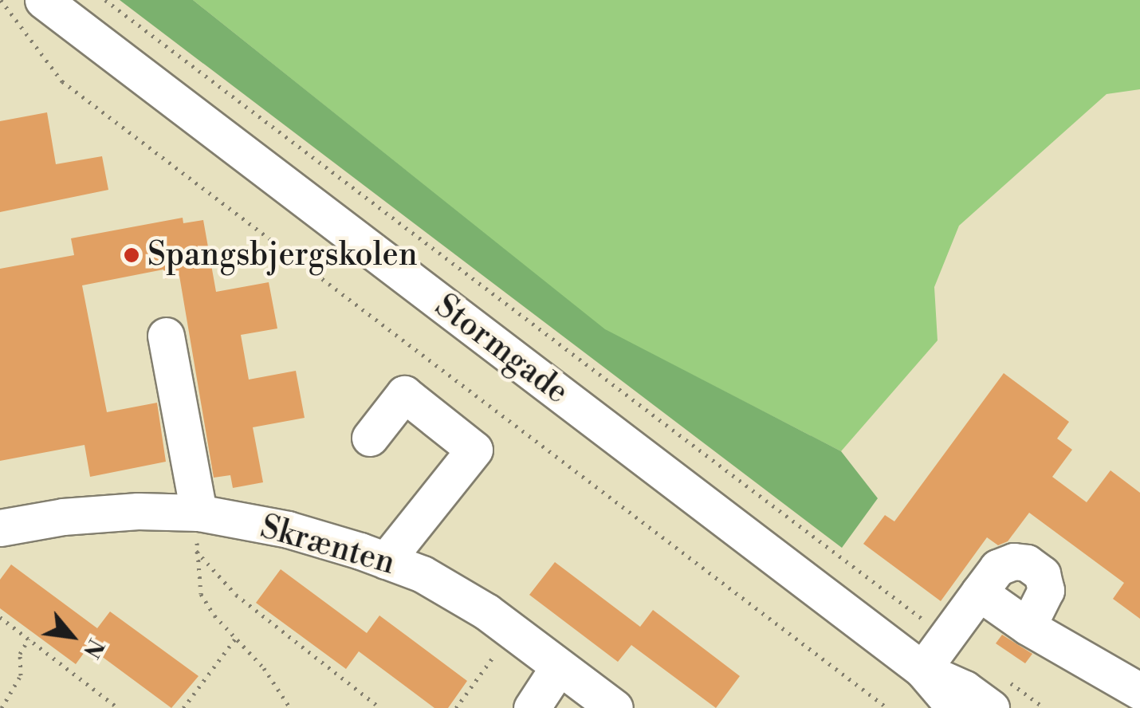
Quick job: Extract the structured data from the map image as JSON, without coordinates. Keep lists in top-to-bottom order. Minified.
{"streets":{"street":["Stormgade","Skrænten"]},"places":["Spangsbjergskolen"],"north":"bottom right"}
